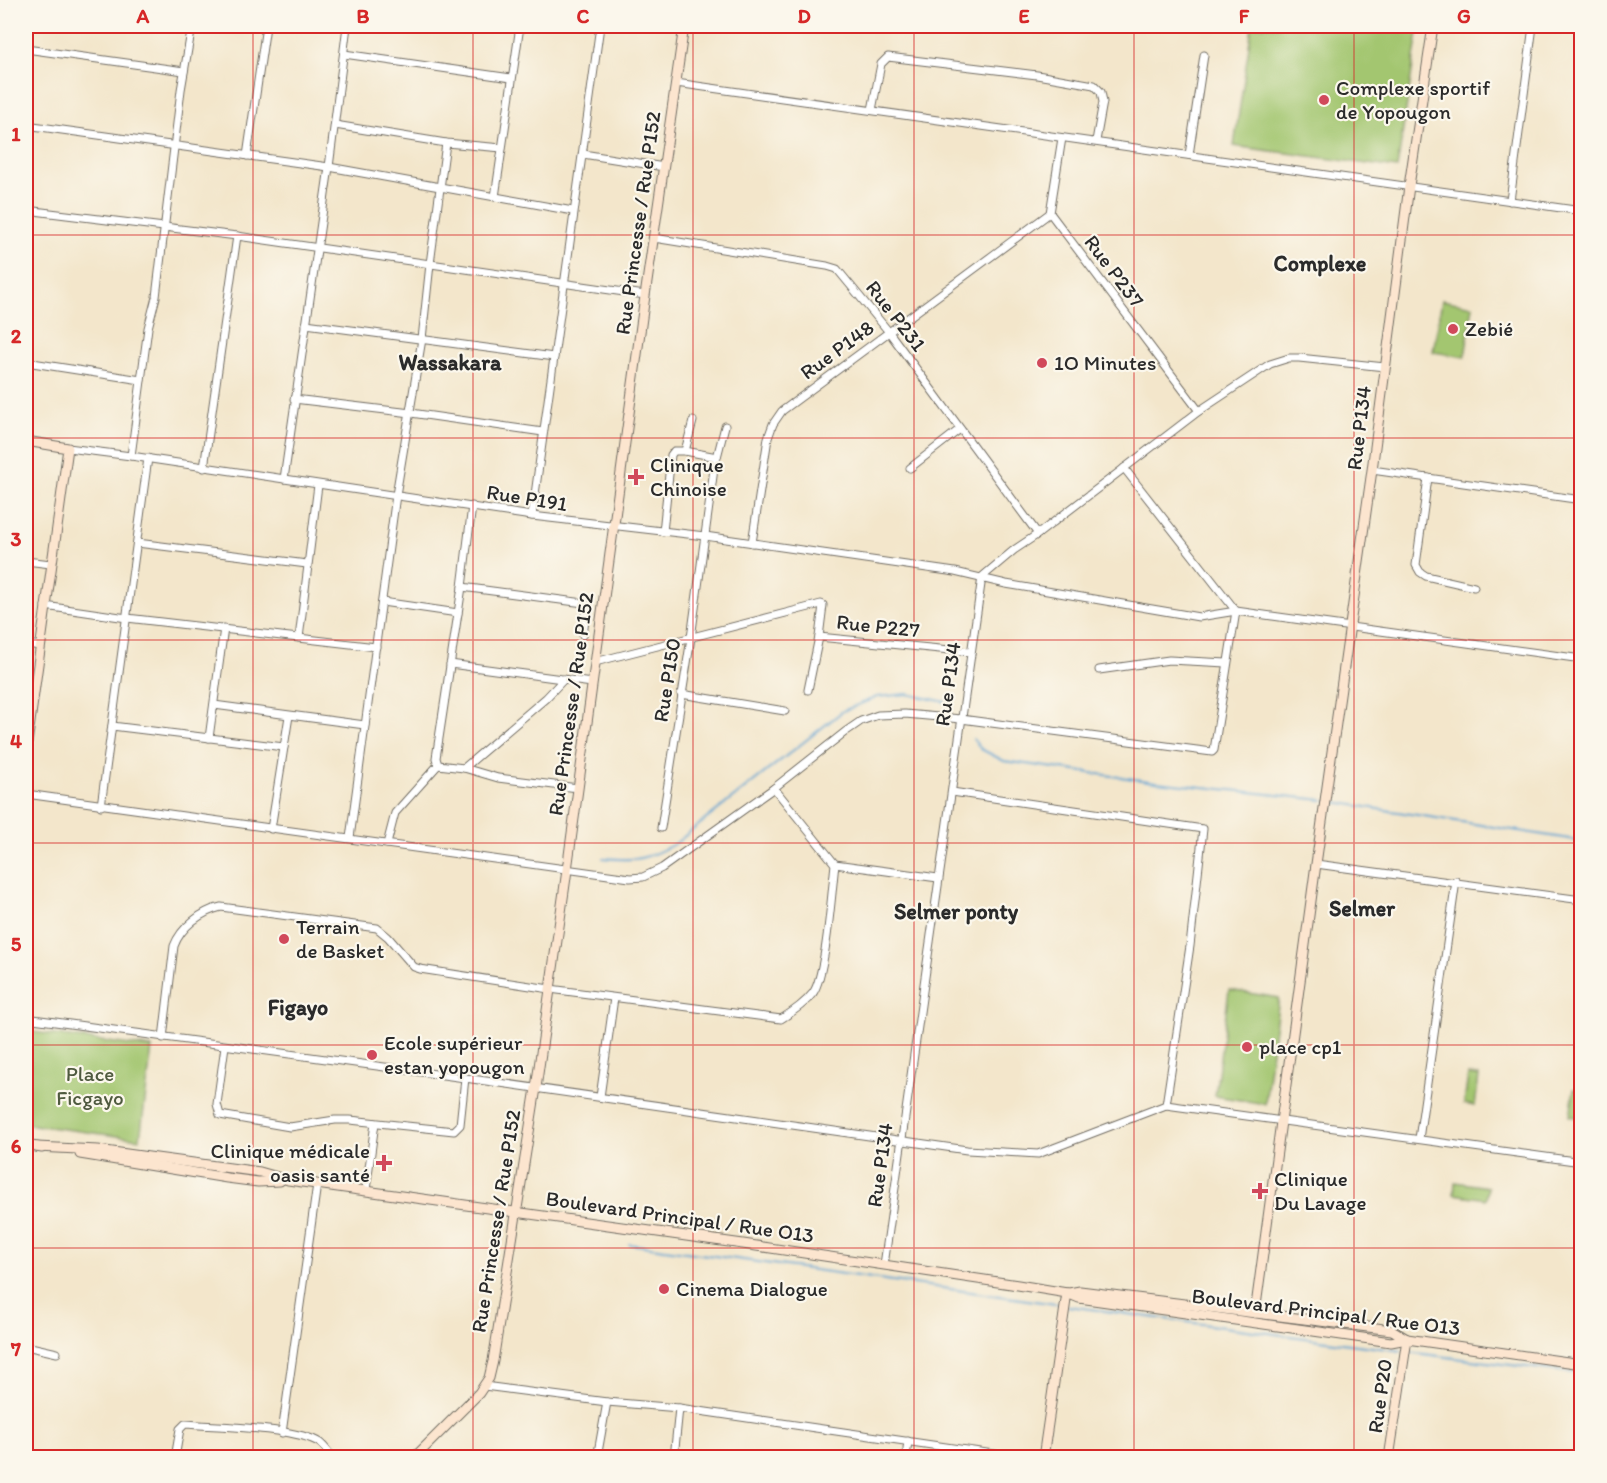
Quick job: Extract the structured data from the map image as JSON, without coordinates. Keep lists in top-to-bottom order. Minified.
{"streets":{"street":["Rue Princesse / Rue P152","Rue P237","Rue P231","Rue P148","Rue P134","Rue P191","Rue P227","Rue P150","Boulevard Principal / Rue O13","Rue P20"]},"crossings":[["Rue Princesse / Rue P152","Rue P231"],["Rue Princesse / Rue P152","Rue P191"],["Rue Princesse / Rue P152","Boulevard Principal / Rue O13"],["Rue P237","Rue P148"],["Rue P237","Rue P134"],["Rue P231","Rue P148"],["Rue P231","Rue P134"],["Rue P148","Rue P191"],["Rue P134","Rue P191"],["Rue P134","Rue P227"],["Rue P134","Boulevard Principal / Rue O13"],["Rue P191","Rue P150"],["Boulevard Principal / Rue O13","Rue P20"]],"districts":["Complexe","Wassakara","Selmer","Selmer ponty","Figayo"],"parks":["Place Ficgayo"],"places":{"other":["Complexe sportif de Yopougon","Zebié","1O Minutes","Terrain de Basket","place cp1","Ecole supérieur estan yopougon","Cinema Dialogue"],"health":["Clinique Chinoise","Clinique médicale oasis santé","Clinique Du Lavage"]},"grid":{"columns":["A","B","C","D","E","F","G"],"rows":["1","2","3","4","5","6","7"]}}
